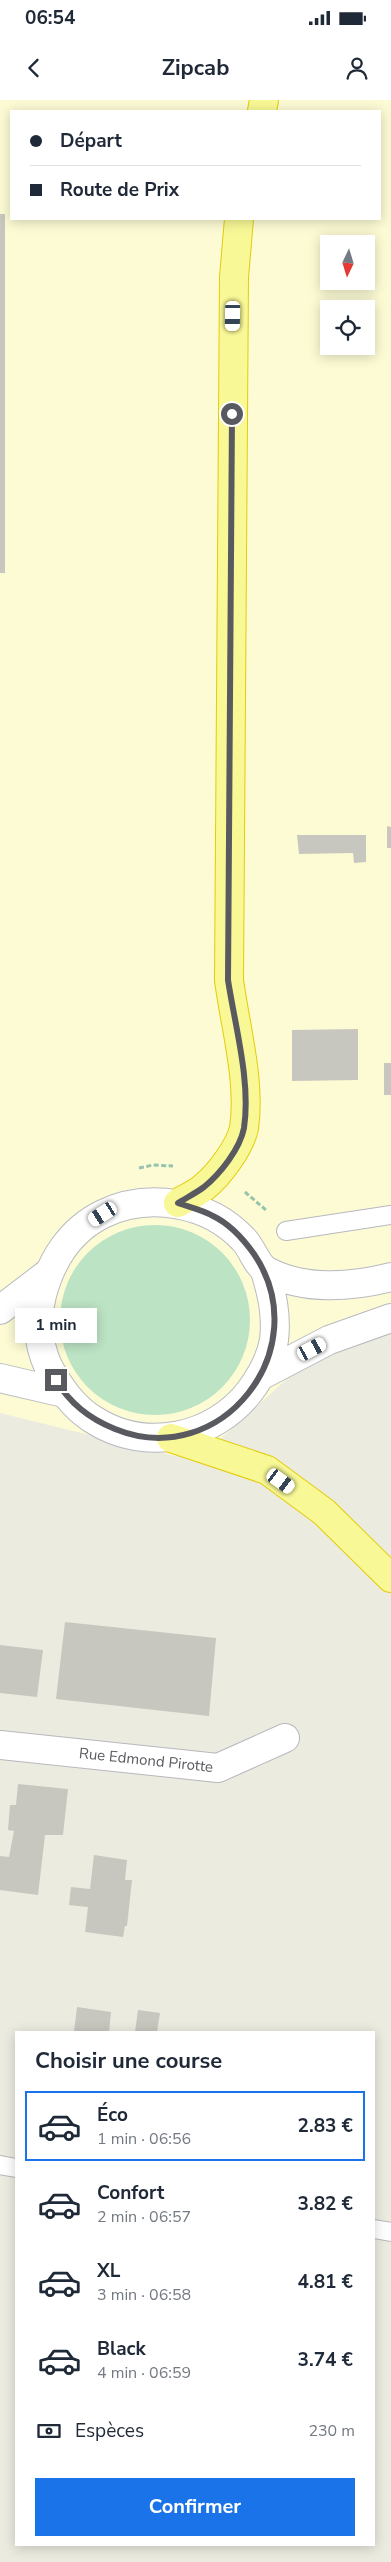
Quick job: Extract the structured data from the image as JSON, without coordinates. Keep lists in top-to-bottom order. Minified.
{"streets":{"main road":["Rue Edmond Pirotte"]},"north":"bottom","page":{"status":"06:54","header":"Zipcab","banner":["Départ","Route de Prix"],"bubble":"1 min","heading":"Choisir une course","list":[{"name":"Éco","note":"1 min · 06:56","value":"2.83 €"},{"name":"Confort","note":"2 min · 06:57","value":"3.82 €"},{"name":"XL","note":"3 min · 06:58","value":"4.81 €"},{"name":"Black","note":"4 min · 06:59","value":"3.74 €"}],"pay":["Espèces","230 m"],"buttons":"Confirmer"}}
